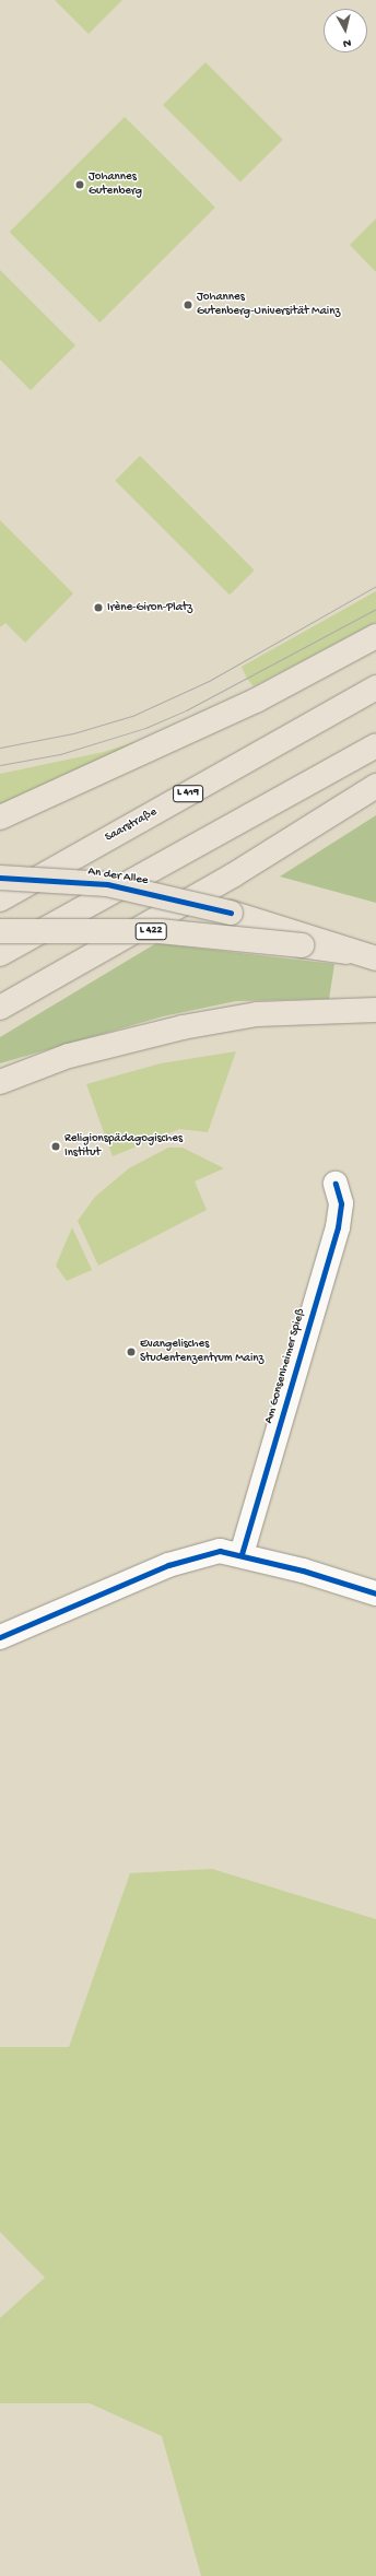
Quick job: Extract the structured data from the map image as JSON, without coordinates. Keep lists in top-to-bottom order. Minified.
{"streets":{"main road":["L 419","Saarstraße","An der Allee","L 422"],"street":["Am Gonsenheimer Spieß"]},"crossings":[["An der Allee","L 422"]],"places":["Johannes Gutenberg","Johannes Gutenberg-Universität Mainz","Irène-Giron-Platz","Religionspädagogisches Institut","Evangelisches Studentenzentrum Mainz"],"north":"bottom"}
